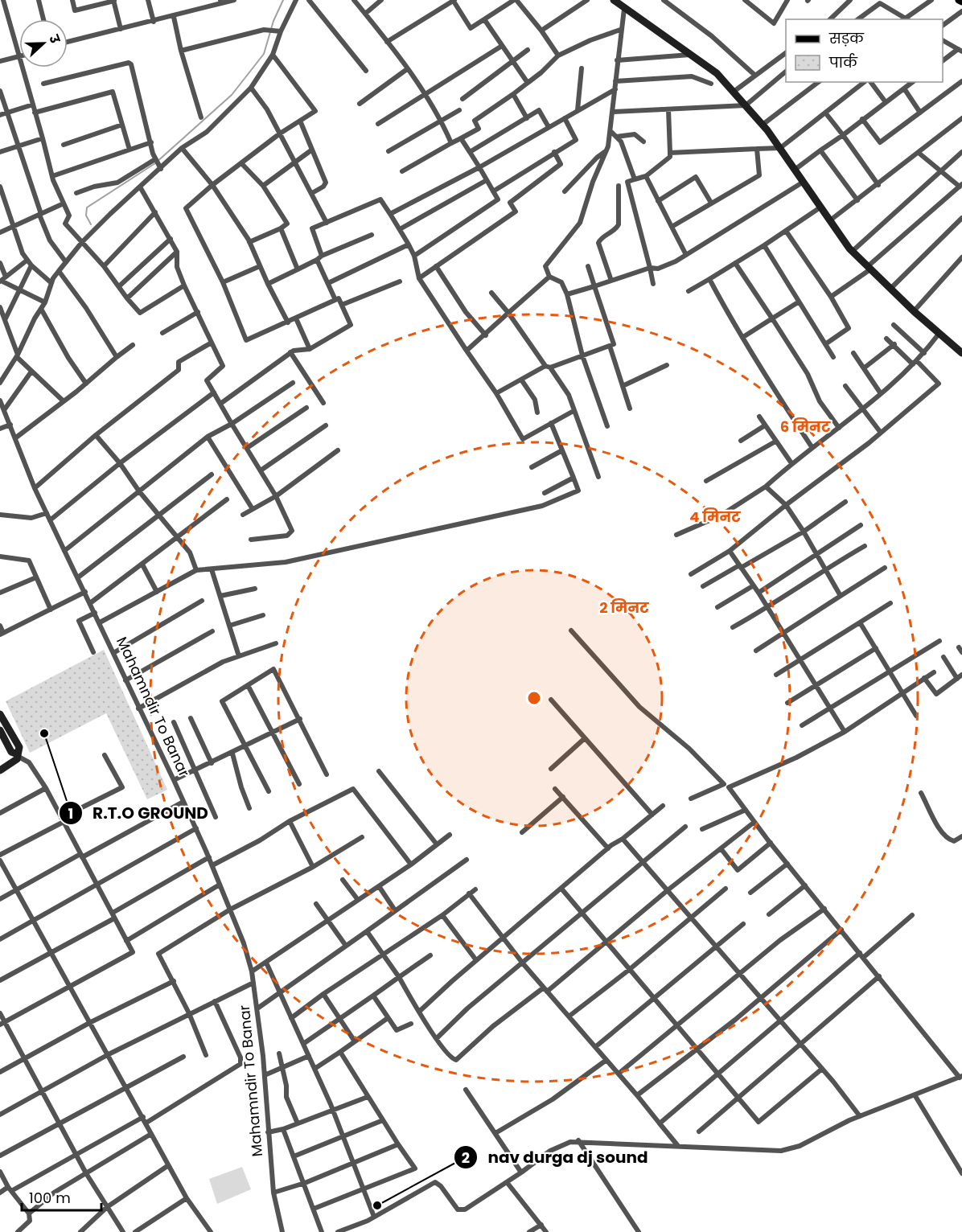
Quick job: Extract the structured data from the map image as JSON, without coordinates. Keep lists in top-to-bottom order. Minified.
{"streets":{"street":["Mahamndir To Banar"]},"places":["R.T.O GROUND","nav durga dj sound"],"legend":["सड़क","पार्क"],"scale_bar":"100 m","north":"right","rings":["6 मिनट","4 मिनट","2 मिनट"]}
